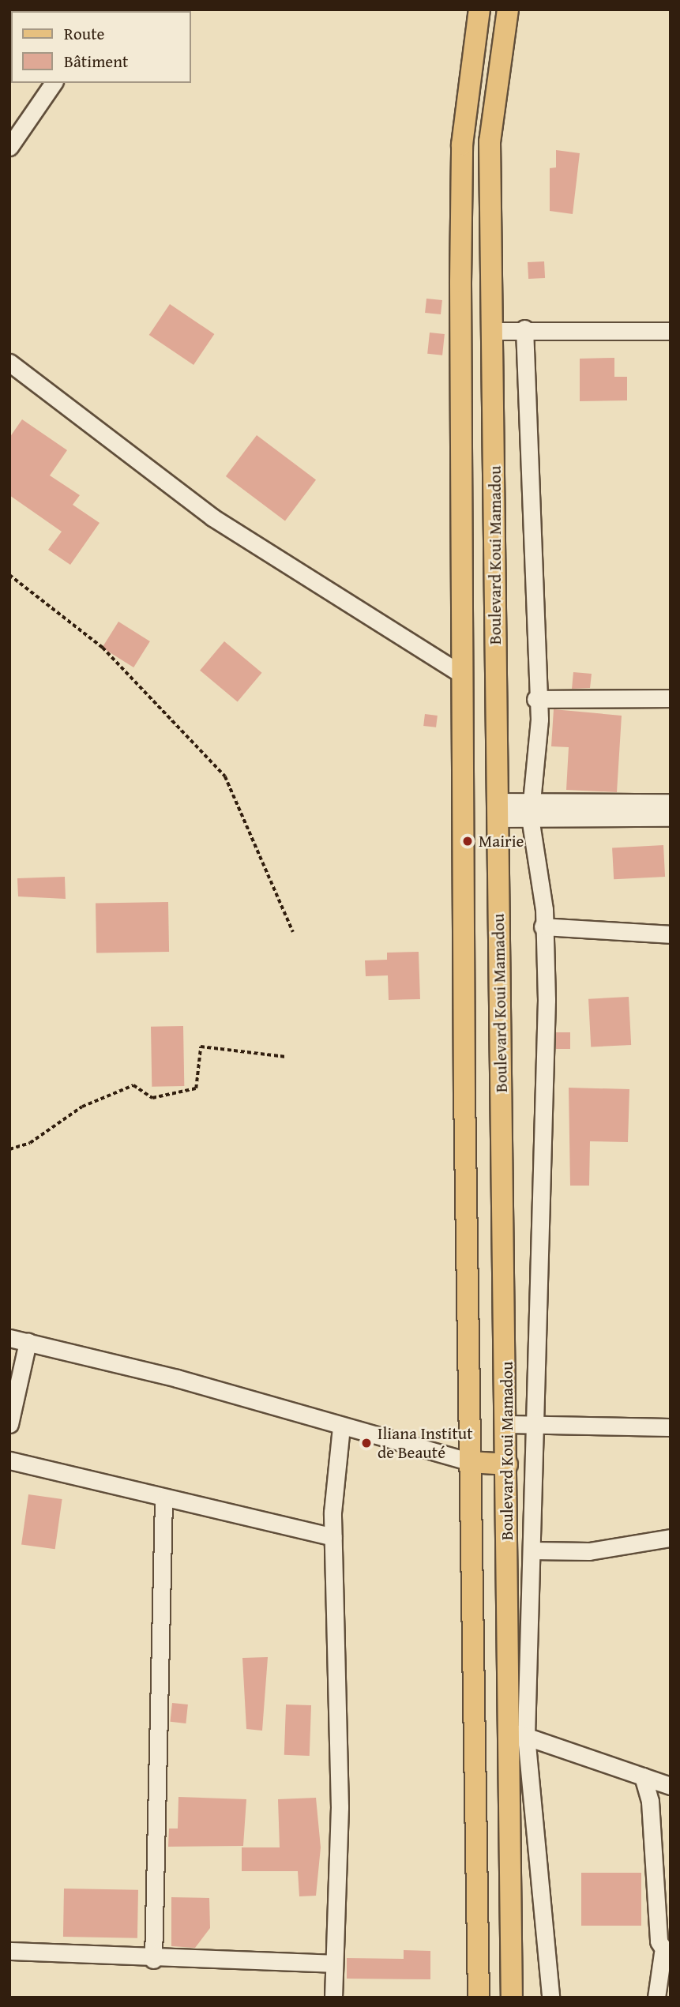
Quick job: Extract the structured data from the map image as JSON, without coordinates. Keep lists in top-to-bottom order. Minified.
{"streets":{"main road":["Boulevard Koui Mamadou"]},"places":["Mairie","Iliana Institut de Beauté"],"legend":["Route","Bâtiment"]}
